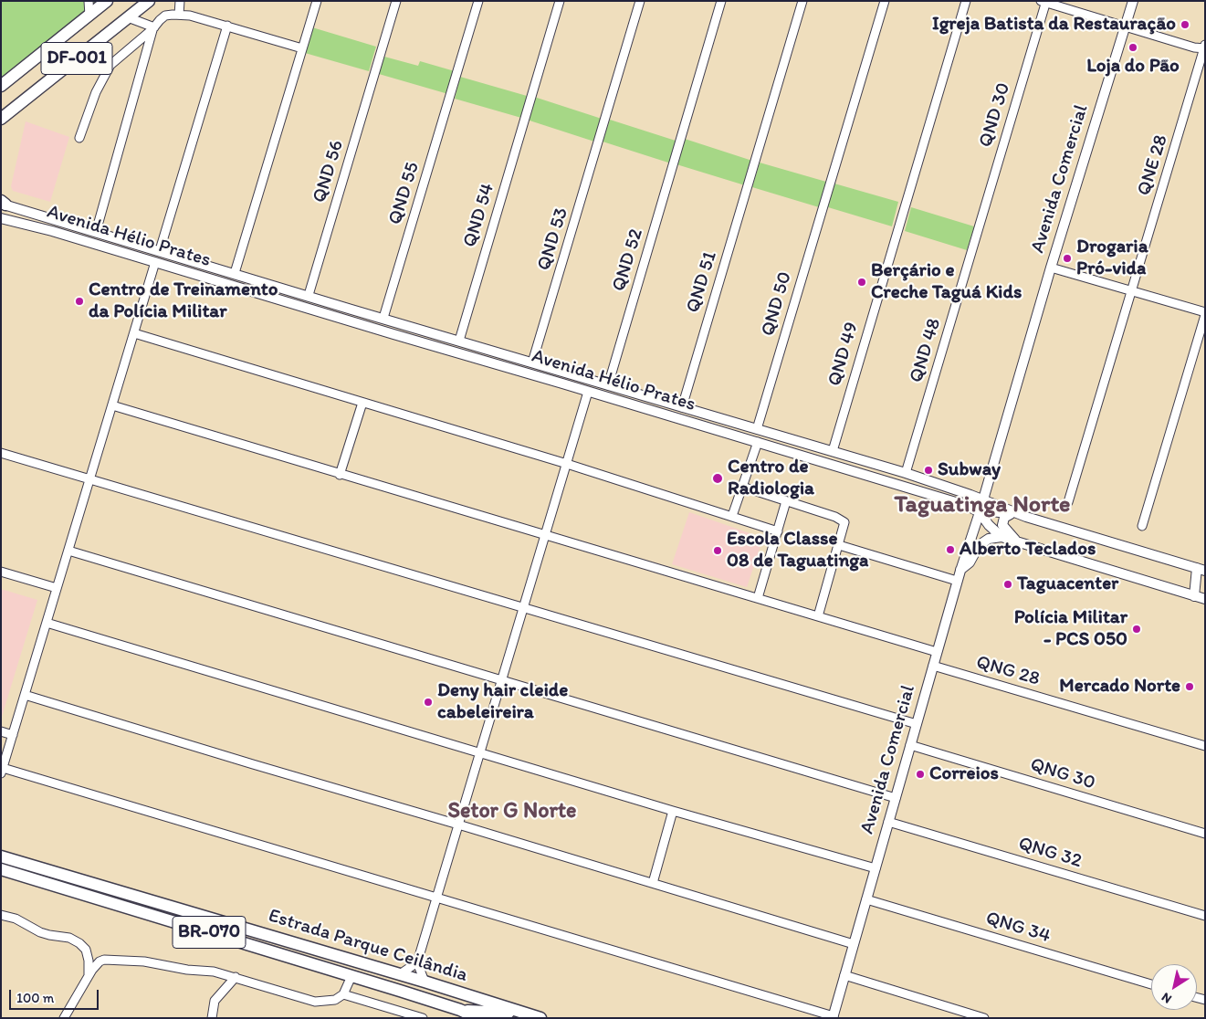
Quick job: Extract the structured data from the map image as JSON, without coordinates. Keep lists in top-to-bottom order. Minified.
{"streets":{"highway":["DF-001","BR-070","Estrada Parque Ceilândia"],"main road":["Avenida Comercial","Avenida Hélio Prates"],"street":["QND 30","QNE 28","QND 56","QND 55","QND 54","QND 53","QND 52","QND 51","QND 50","QND 48","QND 49","QNG 28","QNG 30","QNG 32","QNG 34"]},"crossings":[["QND 30","QND 48"],["QND 56","Avenida Hélio Prates"],["Avenida Comercial","Avenida Hélio Prates"],["Avenida Comercial","QNG 28"],["Avenida Comercial","QNG 30"],["Avenida Comercial","QNG 32"],["Avenida Comercial","QNG 34"],["QND 55","Avenida Hélio Prates"],["QND 54","Avenida Hélio Prates"],["Avenida Hélio Prates","QND 53"],["Avenida Hélio Prates","QND 52"],["Avenida Hélio Prates","QND 51"],["Avenida Hélio Prates","QND 50"],["Avenida Hélio Prates","QND 48"],["Avenida Hélio Prates","QND 49"]],"districts":["Taguatinga Norte","Setor G Norte"],"places":["Igreja Batista da Restauração","Loja do Pão","Drogaria Pró-vida","Berçário e Creche Taguá Kids","Centro de Treinamento da Polícia Militar","Subway","Centro de Radiologia","Alberto Teclados","Escola Classe 08 de Taguatinga","Taguacenter","Polícia Militar - PCS 050","Mercado Norte","Deny hair cleide cabeleireira","Correios"],"scale_bar":"100 m","north":"bottom left"}
